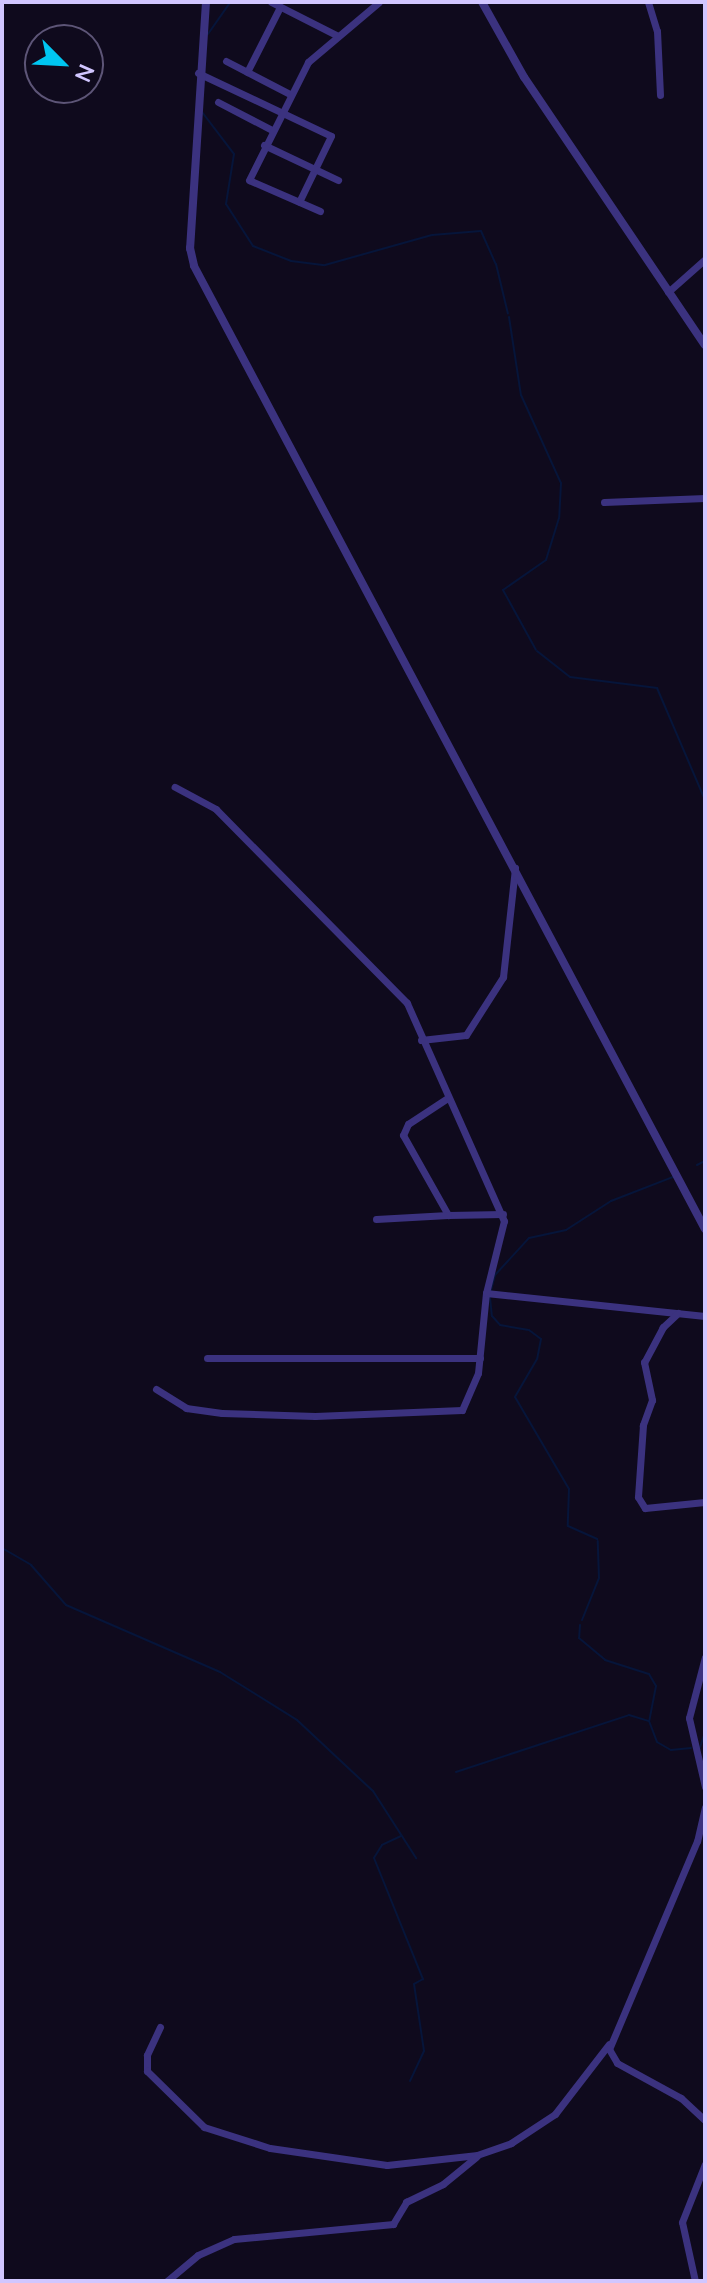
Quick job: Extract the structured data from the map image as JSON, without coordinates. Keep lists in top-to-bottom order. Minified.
{"north":"bottom right"}
